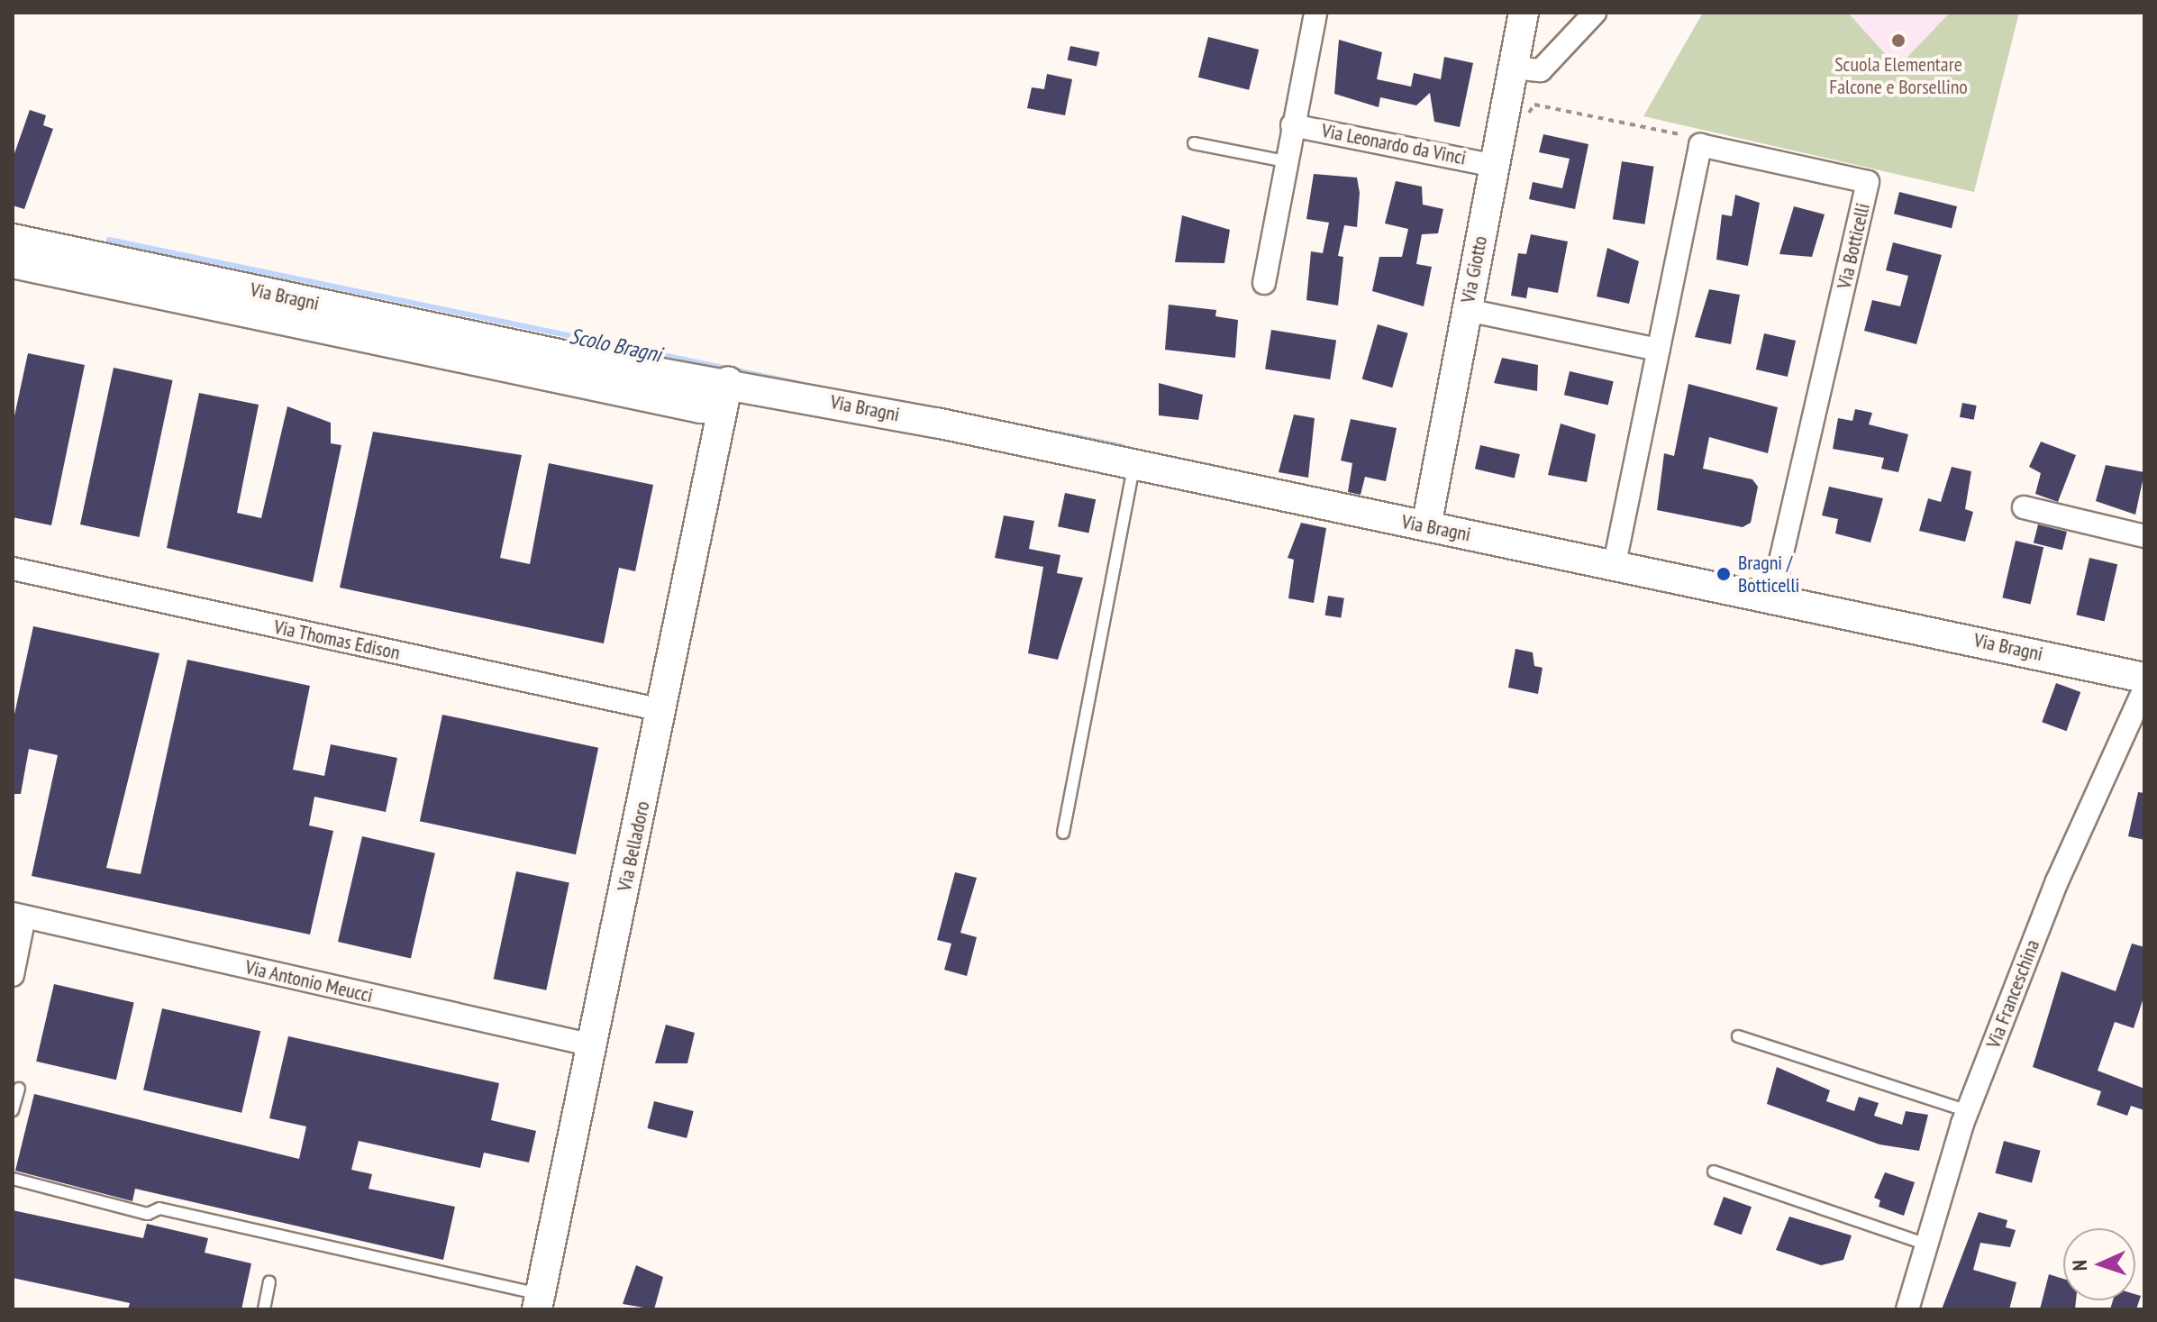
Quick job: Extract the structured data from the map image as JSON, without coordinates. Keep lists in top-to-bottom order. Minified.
{"streets":{"main road":["Via Giotto","Via Bragni","Via Belladoro"],"street":["Via Leonardo da Vinci","Via Botticelli","Via Thomas Edison","Via Antonio Meucci","Via Franceschina"]},"crossings":[["Via Leonardo da Vinci","Via Giotto"],["Via Botticelli","Via Bragni"],["Via Giotto","Via Bragni"],["Via Bragni","Via Belladoro"],["Via Thomas Edison","Via Belladoro"],["Via Belladoro","Via Antonio Meucci"]],"water":["Scolo Bragni"],"places":["Scuola Elementare Falcone e Borsellino","Bragni / Botticelli"],"north":"left"}
